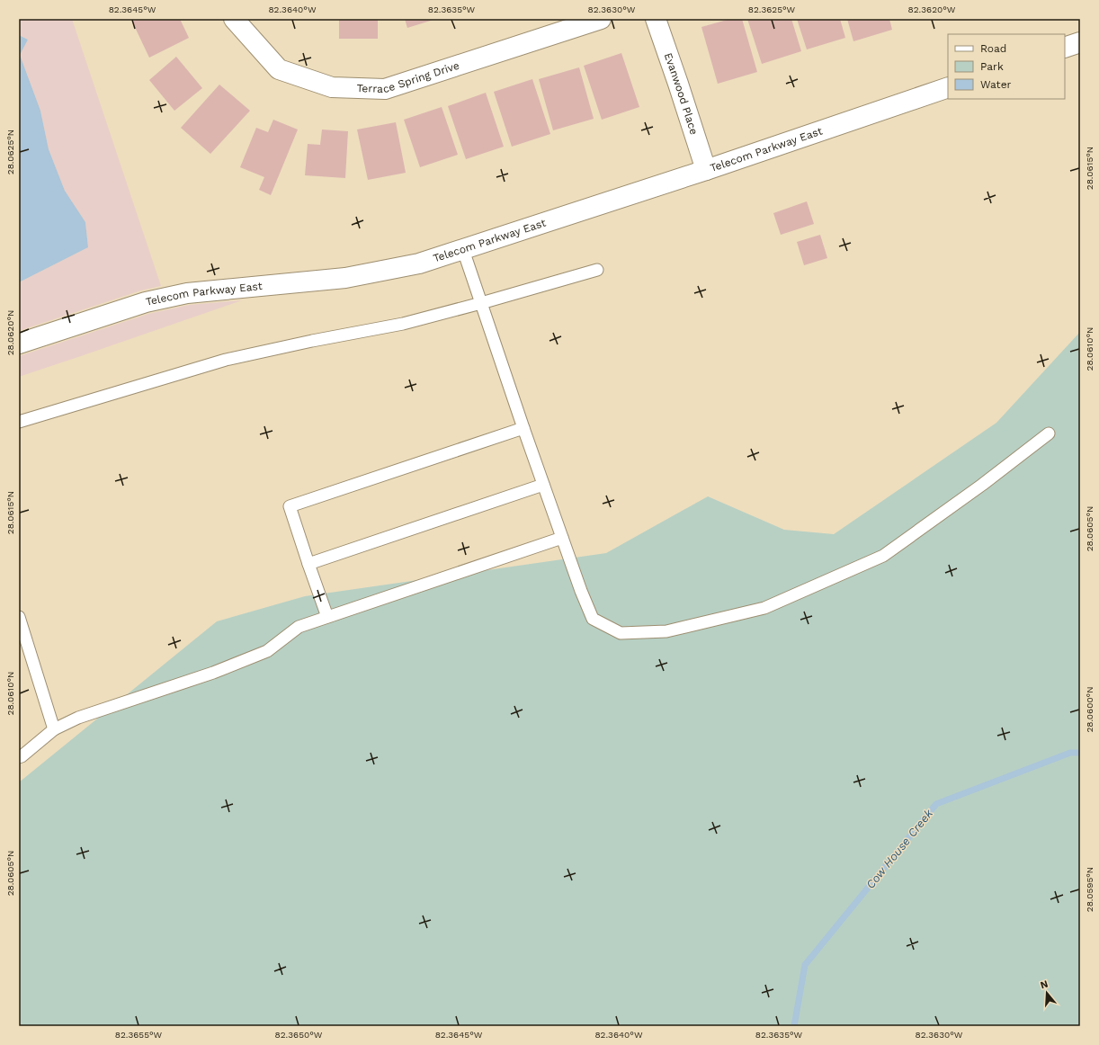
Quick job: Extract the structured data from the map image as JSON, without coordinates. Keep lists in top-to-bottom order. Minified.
{"streets":{"street":["Terrace Spring Drive","Evanwood Place","Telecom Parkway East"]},"crossings":[["Evanwood Place","Telecom Parkway East"]],"water":["Cow House Creek"],"legend":["Road","Park","Water"],"north":"top","coordinates":["82.3645°W","82.3640°W","82.3635°W","82.3630°W","82.3625°W","82.3620°W","28.0625°N","28.0615°N","28.0620°N","28.0610°N","28.0605°N","28.0600°N","28.0595°N","82.3655°W","82.3650°W"]}
